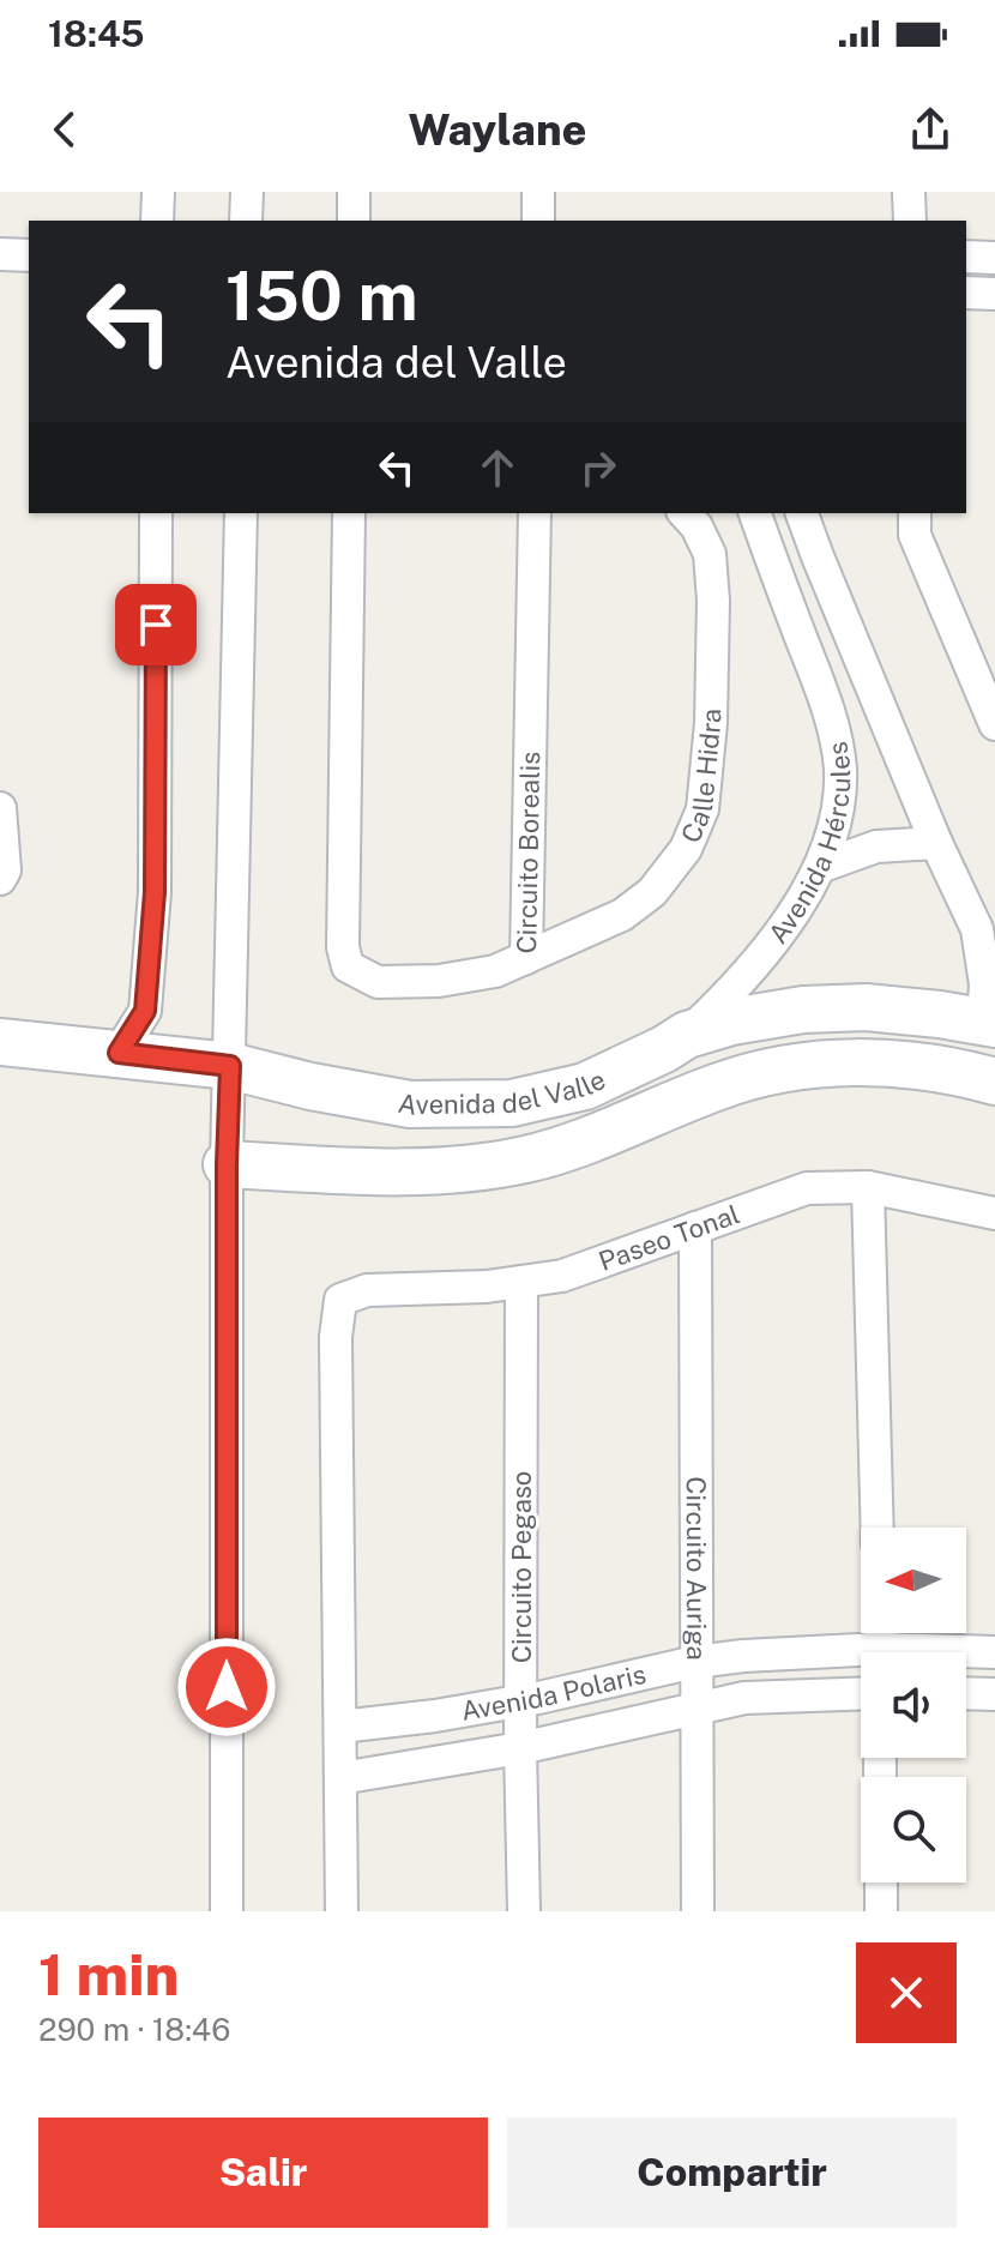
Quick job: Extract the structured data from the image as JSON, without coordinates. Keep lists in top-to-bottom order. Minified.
{"streets":{"street":["Calle Hidra","Avenida Hércules","Circuito Borealis","Avenida del Valle","Paseo Tonal","Circuito Pegaso","Circuito Auriga","Avenida Polaris"]},"crossings":[["Calle Hidra","Circuito Borealis"],["Avenida Hércules","Avenida del Valle"],["Paseo Tonal","Circuito Pegaso"],["Paseo Tonal","Circuito Auriga"],["Paseo Tonal","Avenida Polaris"],["Circuito Pegaso","Avenida Polaris"],["Circuito Auriga","Avenida Polaris"]],"north":"left","page":{"status":"18:45","header":"Waylane","turn":["150 m","Avenida del Valle"],"heading":["1 min","290 m · 18:46"],"buttons":["Salir","Compartir"]}}
